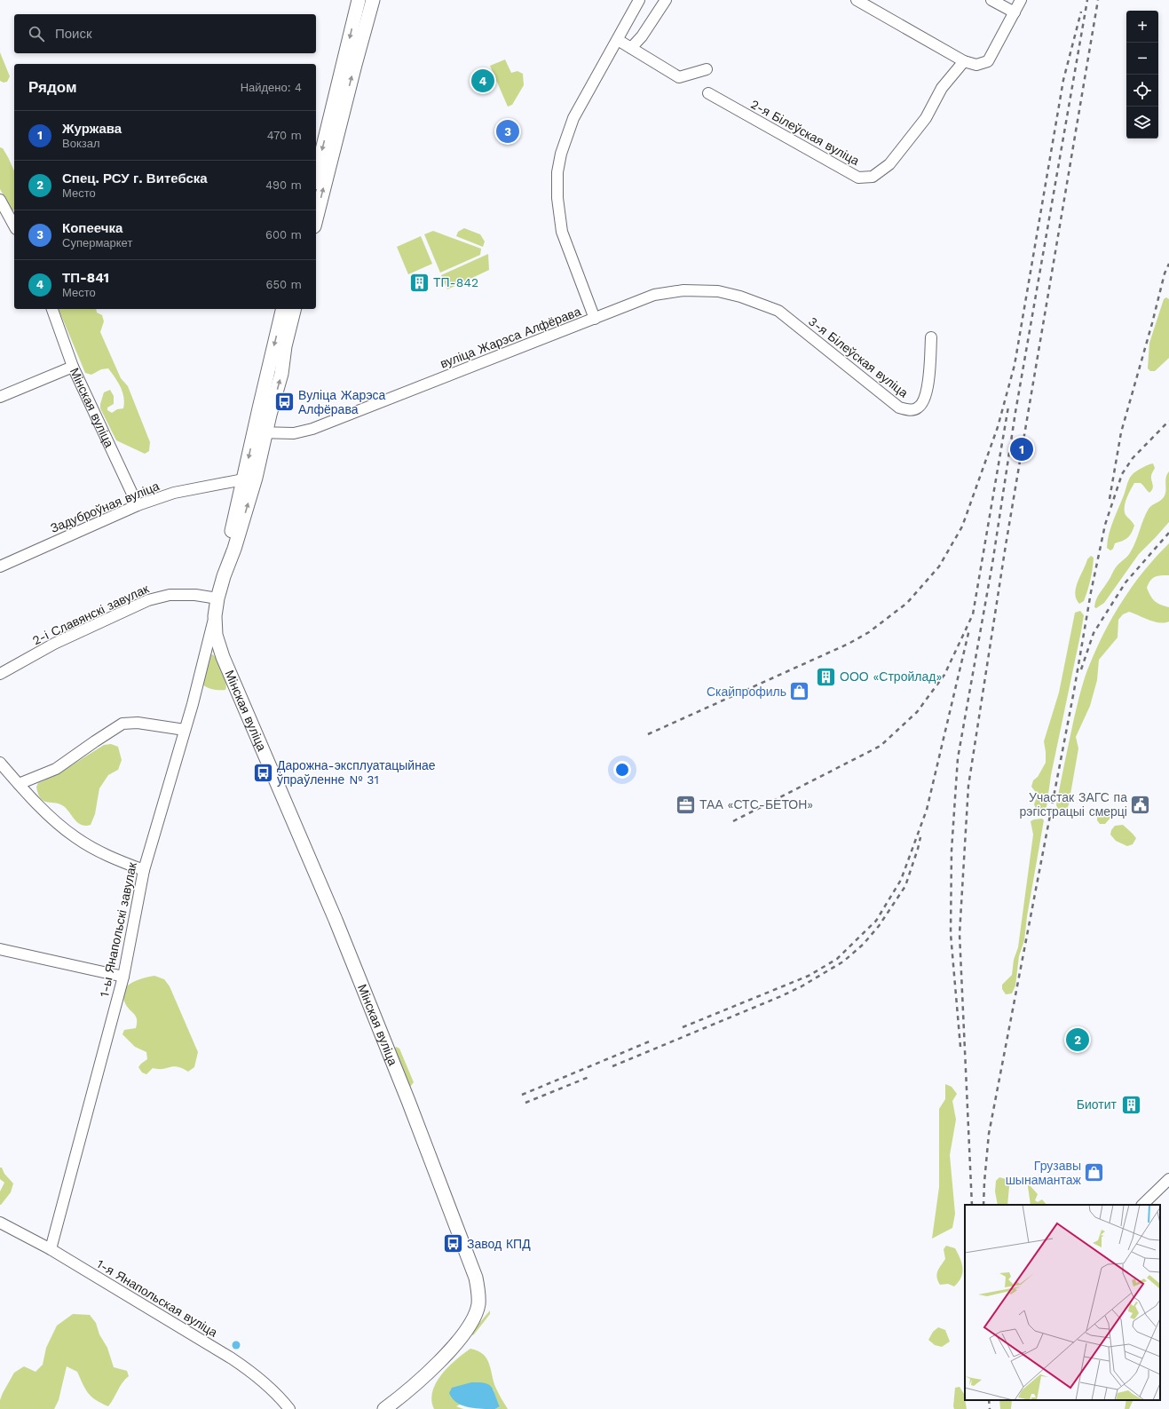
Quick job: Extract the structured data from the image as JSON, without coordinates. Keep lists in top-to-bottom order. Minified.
{"streets":{"main road":["Мінская вуліца"],"street":["2-я Білеўская вуліца","вуліца Жарэса Алфёрава","3-я Білеўская вуліца","Задуброўная вуліца","2-і Славянскі завулак","1-ы Янапольскі завулак","1-я Янапольская вуліца"]},"crossings":[["вуліца Жарэса Алфёрава","3-я Білеўская вуліца"],["вуліца Жарэса Алфёрава","Мінская вуліца"],["Мінская вуліца","Задуброўная вуліца"],["Мінская вуліца","2-і Славянскі завулак"],["Мінская вуліца","1-ы Янапольскі завулак"],["1-ы Янапольскі завулак","1-я Янапольская вуліца"]],"places":{"building":["ТП-842","ООО «Стройлад»","Биотит"],"bus stop":["Вуліца Жарэса Алфёрава","Дарожна-эксплуатацыйнае ўпраўленне № 31","Завод КПД"],"shop":["Скайпрофиль","Грузавы шынамантаж"],"office":["ТАА «СТС-БЕТОН»"],"public building":["Участак ЗАГС па рэгістрацыі смерці"]},"page":{"map_buttons":["+","−"],"search":"Поиск","heading":["Рядом","Найдено: 4"],"pins":["4","3","1","2"],"list":[{"mark":"1","name":"Журжава","note":"Вокзал","value":"470 m"},{"mark":"2","name":"Спец. РСУ г. Витебска","note":"Место","value":"490 m"},{"mark":"3","name":"Копеечка","note":"Супермаркет","value":"600 m"},{"mark":"4","name":"ТП-841","note":"Место","value":"650 m"}]}}
